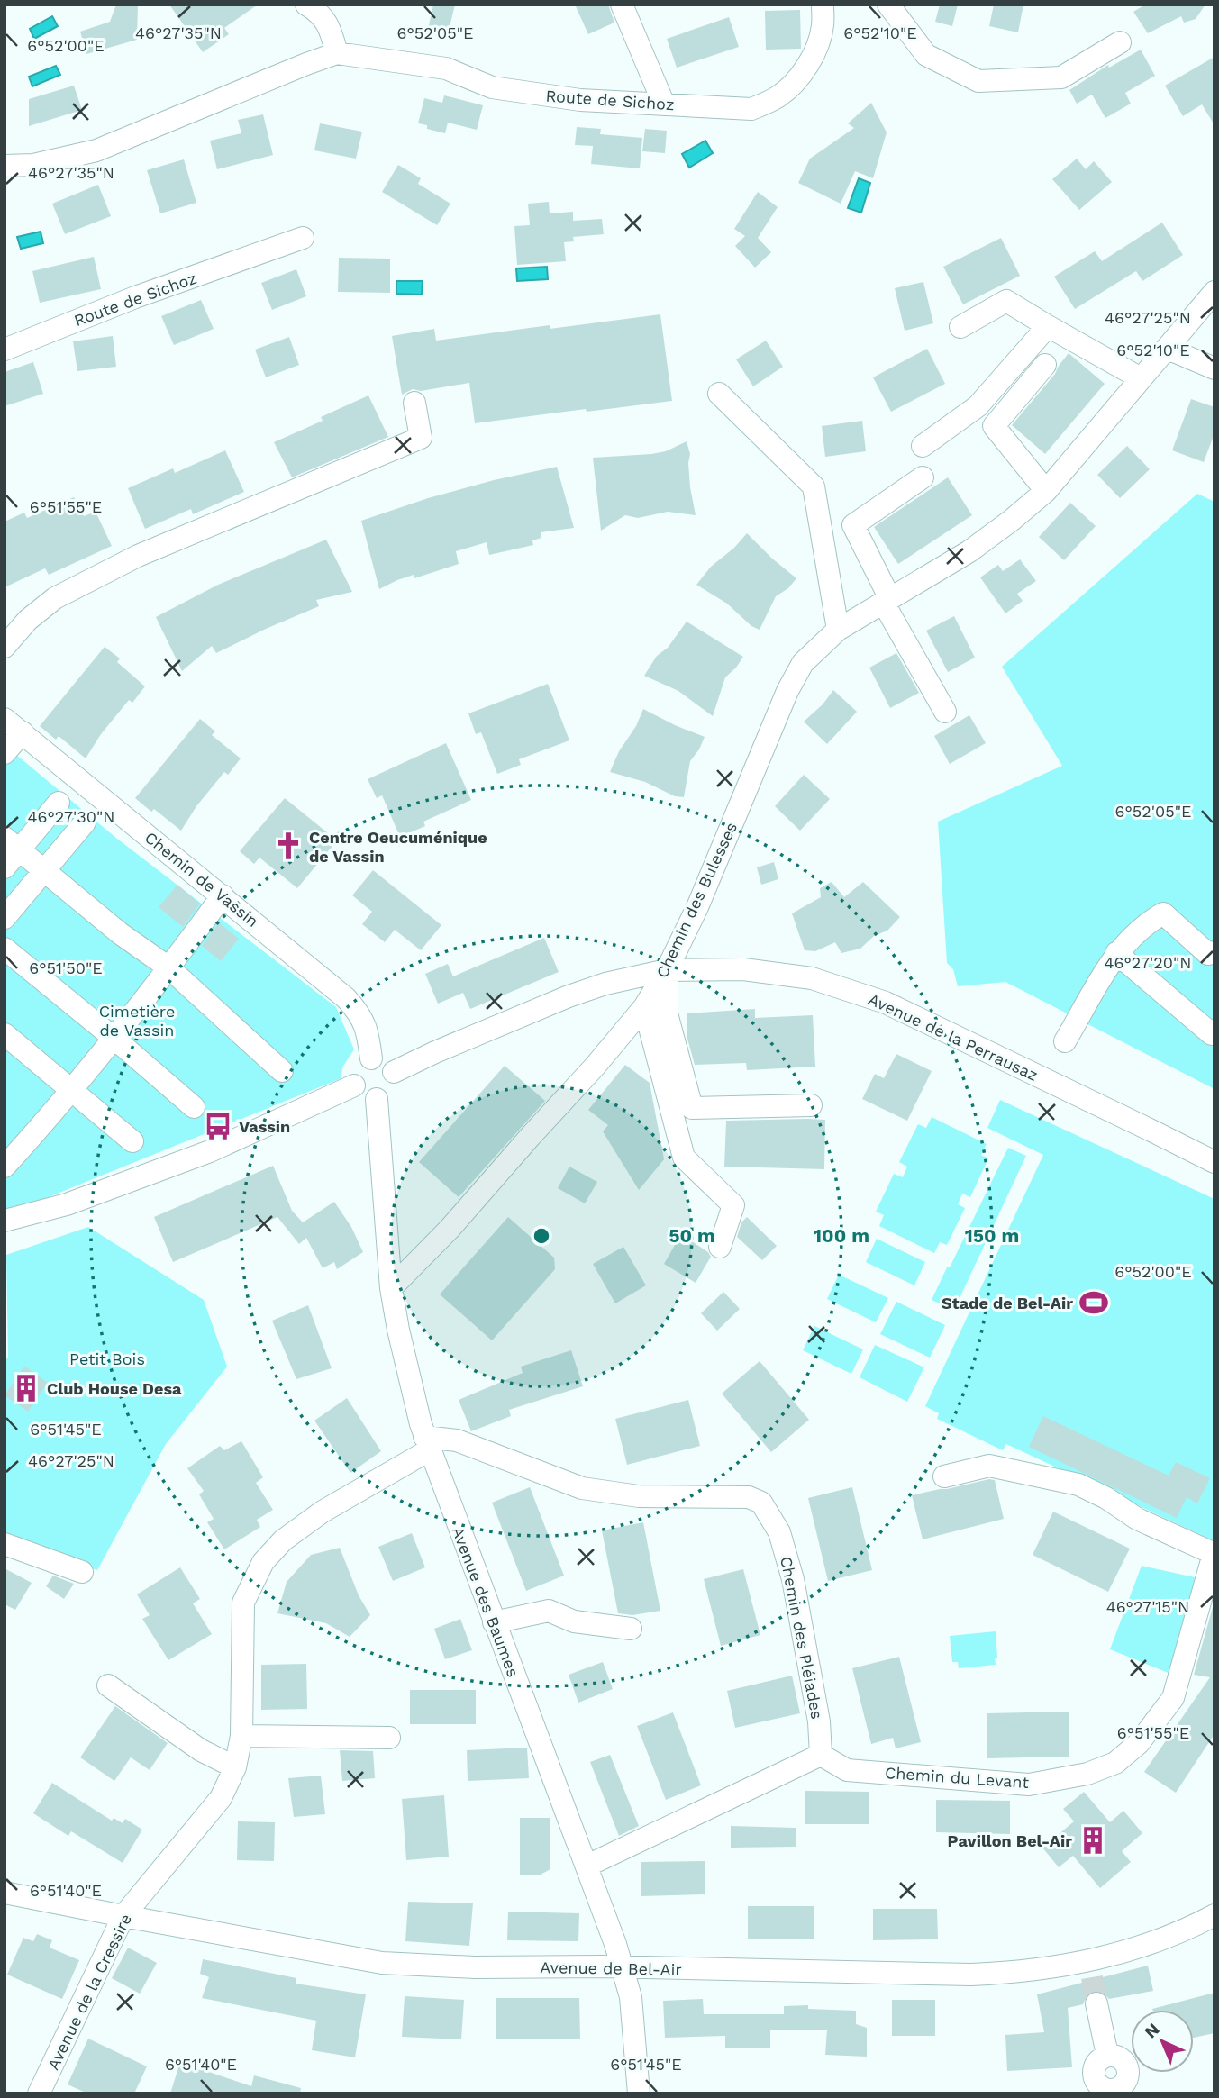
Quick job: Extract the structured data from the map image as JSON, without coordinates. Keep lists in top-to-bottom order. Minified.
{"streets":{"street":["Route de Sichoz","Chemin de Vassin","Chemin des Bulesses","Avenue de la Perrausaz","Avenue des Baumes","Chemin des Pléiades","Chemin du Levant","Avenue de Bel-Air","Avenue de la Cressire"]},"crossings":[["Chemin de Vassin","Avenue de la Perrausaz"],["Chemin de Vassin","Avenue des Baumes"],["Chemin des Bulesses","Avenue de la Perrausaz"],["Chemin des Bulesses","Avenue des Baumes"],["Avenue de la Perrausaz","Avenue des Baumes"],["Avenue des Baumes","Chemin des Pléiades"],["Avenue des Baumes","Avenue de Bel-Air"],["Avenue des Baumes","Avenue de la Cressire"],["Chemin des Pléiades","Chemin du Levant"],["Chemin des Pléiades","Avenue de la Cressire"],["Avenue de Bel-Air","Avenue de la Cressire"]],"parks":["Cimetière de Vassin","Petit Bois"],"places":{"church":["Centre Oeucuménique de Vassin"],"bus stop":["Vassin"],"sports":["Stade de Bel-Air"],"building":["Club House Desa","Pavillon Bel-Air"]},"north":"top left","coordinates":["46°27'35\"N","6°52'10\"E","6°52'05\"E","6°52'00\"E","46°27'25\"N","6°51'55\"E","46°27'30\"N","46°27'20\"N","6°51'50\"E","6°51'45\"E","46°27'15\"N","6°51'40\"E"],"rings":["50 m","100 m","150 m"]}
